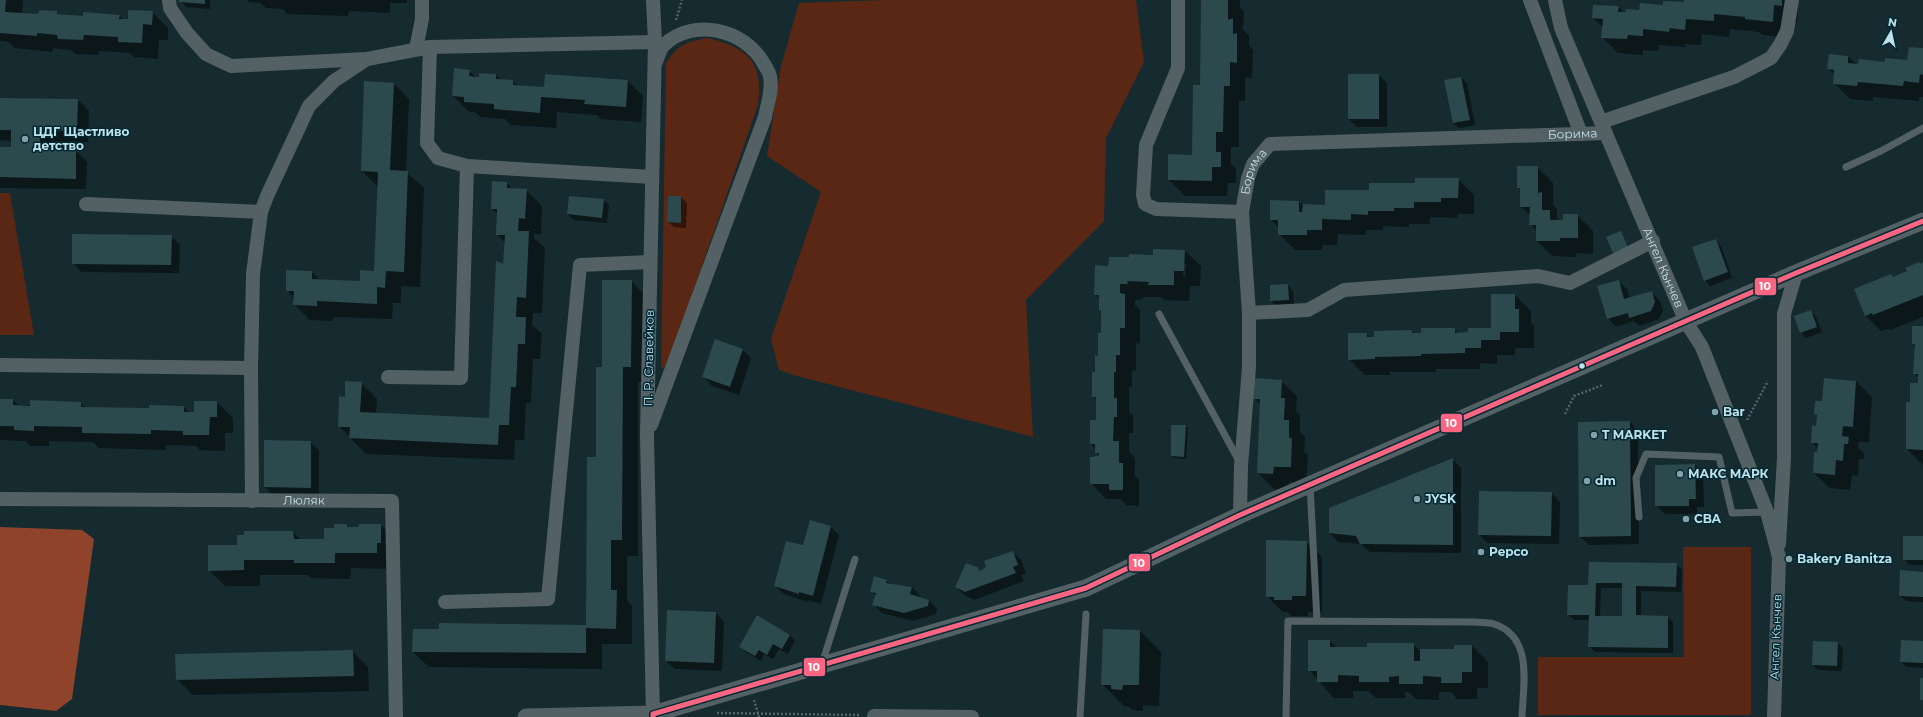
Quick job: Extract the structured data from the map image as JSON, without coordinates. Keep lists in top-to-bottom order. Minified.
{"streets":{"street":["Борима","Ангел Кънчев","П. Р. Славейков","Люляк"]},"crossings":[["Борима","Ангел Кънчев"]],"places":["ЦДГ Щастливо детство","Bar","T MARKET","МАКС МАРК","dm","JYSK","CBA","Pepco","Bakery Banitza"],"lines":["transit line 10"],"north":"top"}
